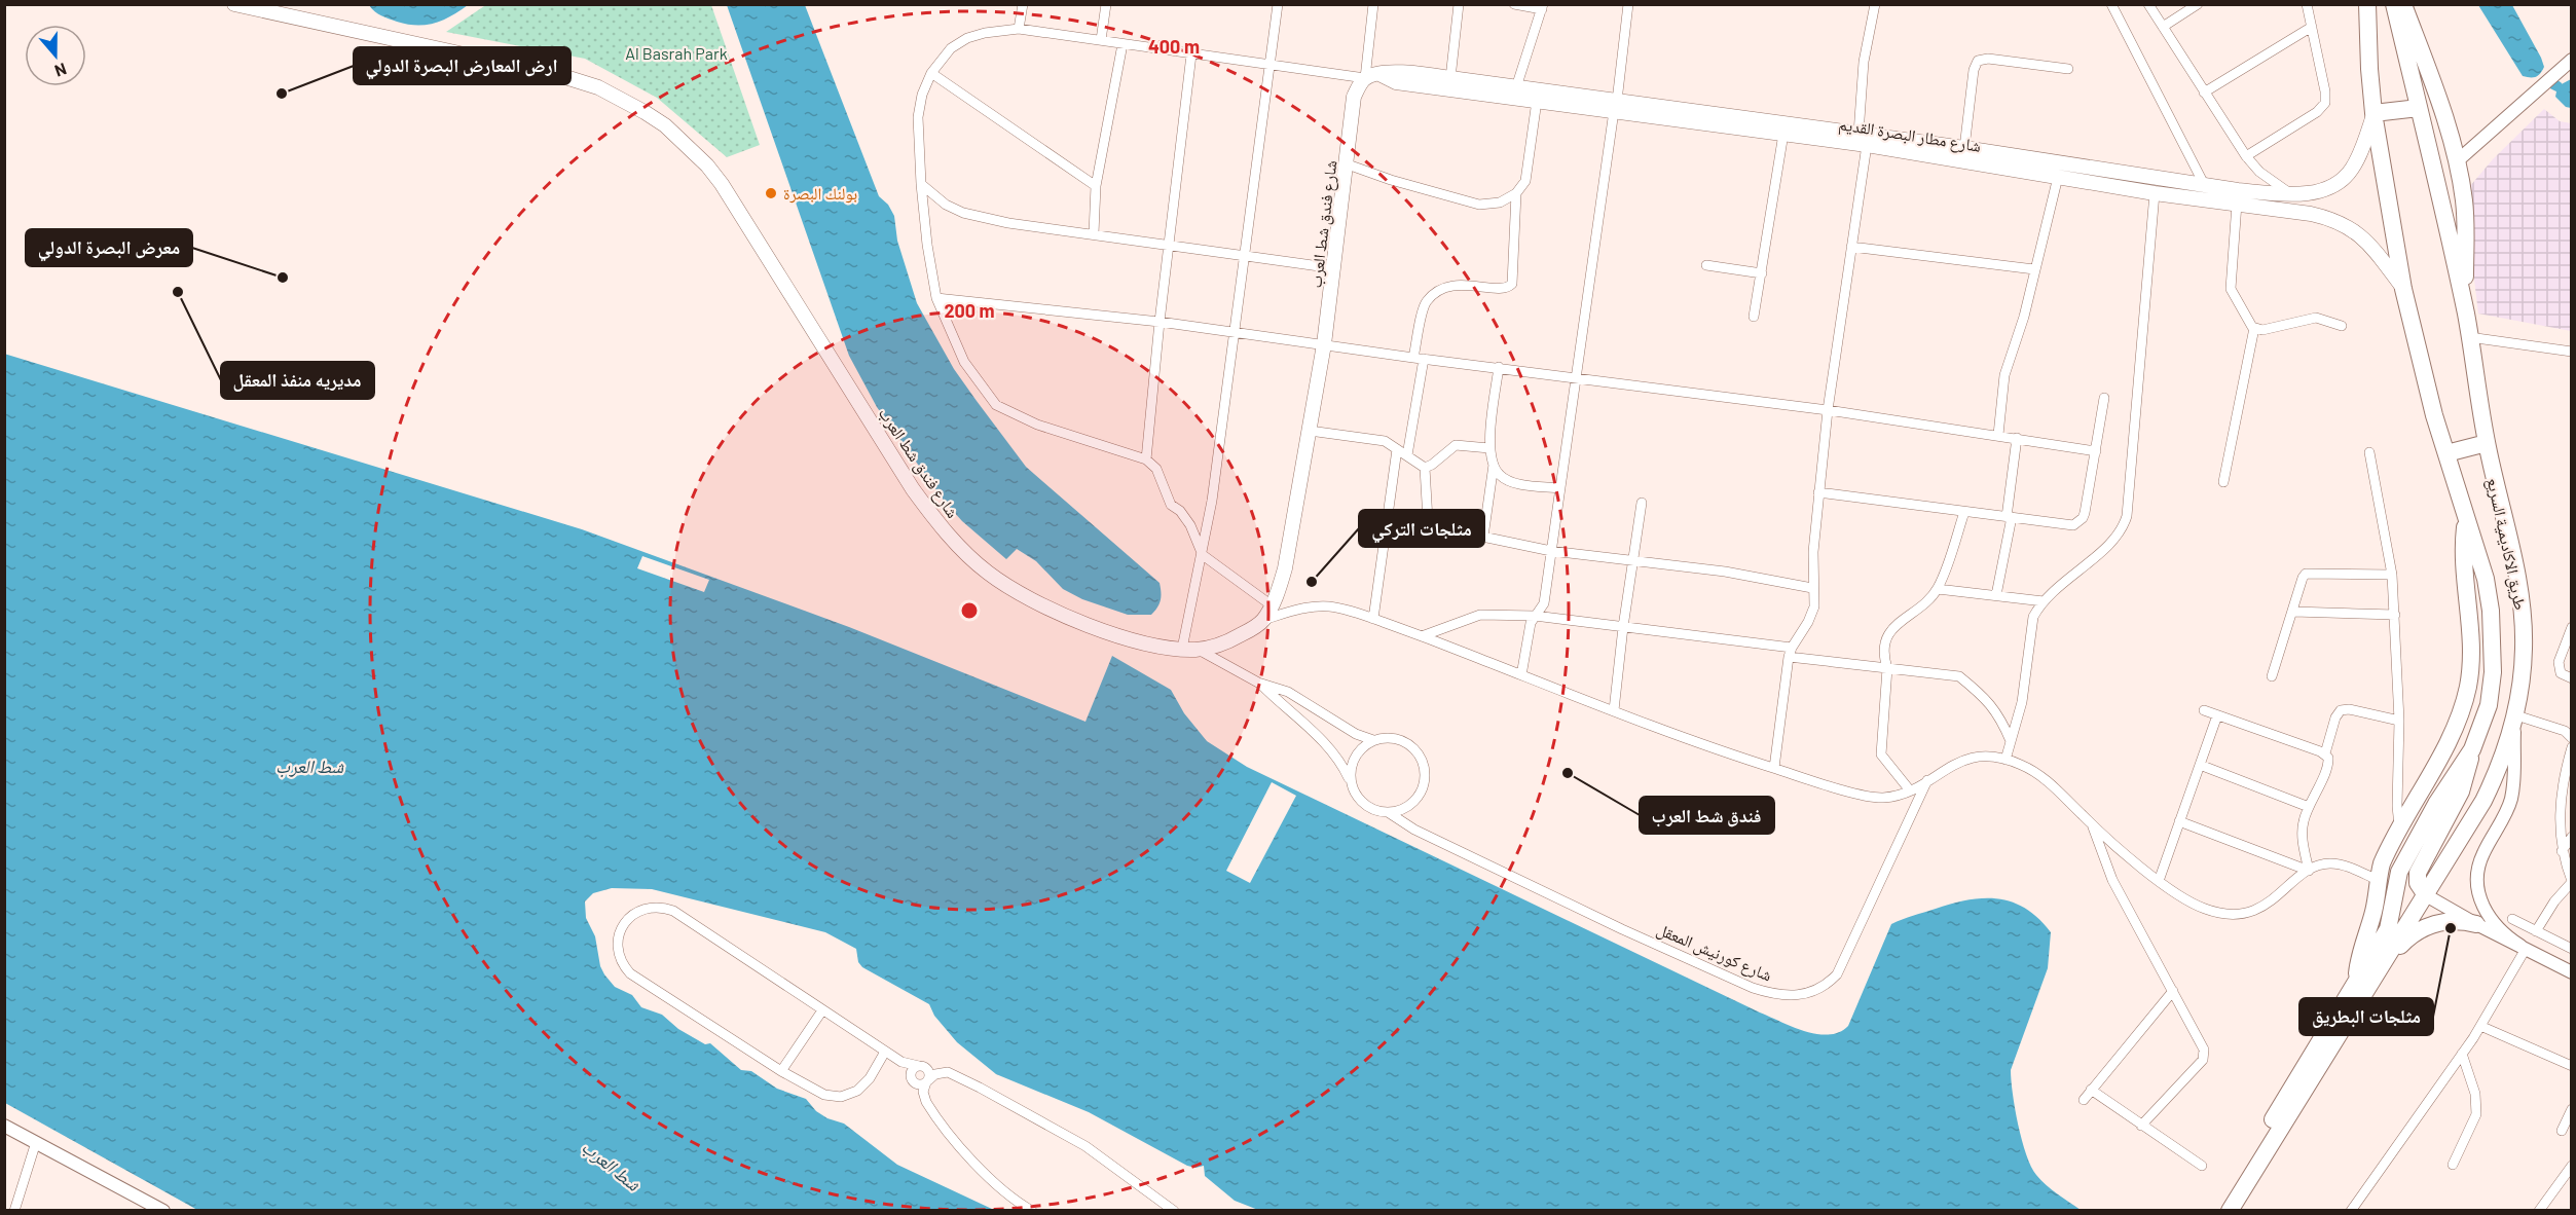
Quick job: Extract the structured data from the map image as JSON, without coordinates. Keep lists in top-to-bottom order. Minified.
{"streets":{"highway":["طريق الاكاديمية السريع"],"main road":["شارع مطار البصرة القديم","شارع فندق شط العرب"],"street":["شارع كورنيش المعقل"]},"crossings":[["شارع مطار البصرة القديم","شارع فندق شط العرب"],["شارع مطار البصرة القديم","طريق الاكاديمية السريع"]],"water":["شط العرب"],"parks":["Al Basrah Park"],"places":["ارض المعارض البصرة الدولي","بولنك البصرة","معرض البصرة الدولي","مديريه منفذ المعقل","مثلجات التركي","فندق شط العرب","مثلجات البطريق"],"north":"bottom","rings":["400 m","200 m"]}
